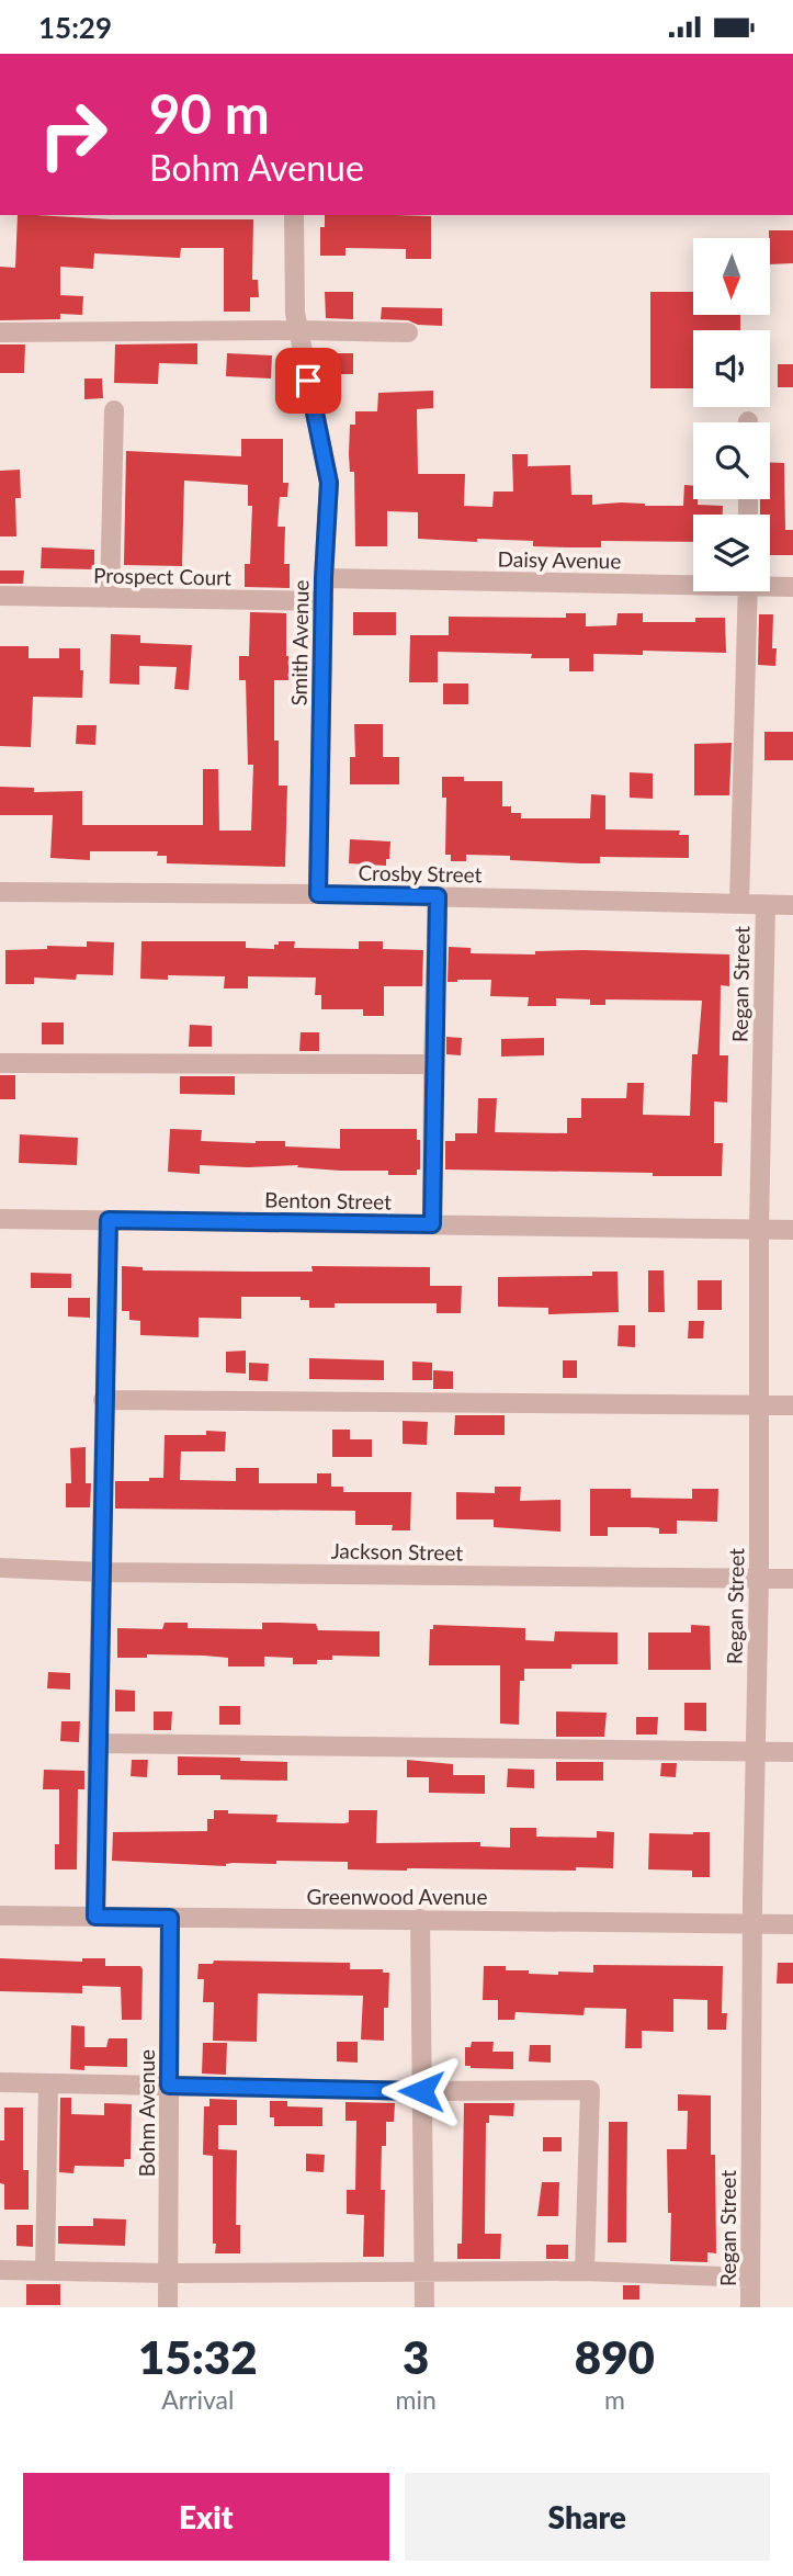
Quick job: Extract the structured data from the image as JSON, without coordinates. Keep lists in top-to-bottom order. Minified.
{"streets":{"street":["Daisy Avenue","Prospect Court","Smith Avenue","Crosby Street","Regan Street","Benton Street","Jackson Street","Greenwood Avenue","Bohm Avenue"]},"crossings":[["Daisy Avenue","Smith Avenue"],["Prospect Court","Smith Avenue"],["Smith Avenue","Crosby Street"],["Crosby Street","Regan Street"],["Regan Street","Benton Street"],["Regan Street","Jackson Street"],["Regan Street","Greenwood Avenue"],["Greenwood Avenue","Bohm Avenue"]],"north":"bottom","page":{"status":"15:29","turn":["90 m","Bohm Avenue"],"eta":["15:32","Arrival","3","min","890","m"],"buttons":["Exit","Share"]}}
